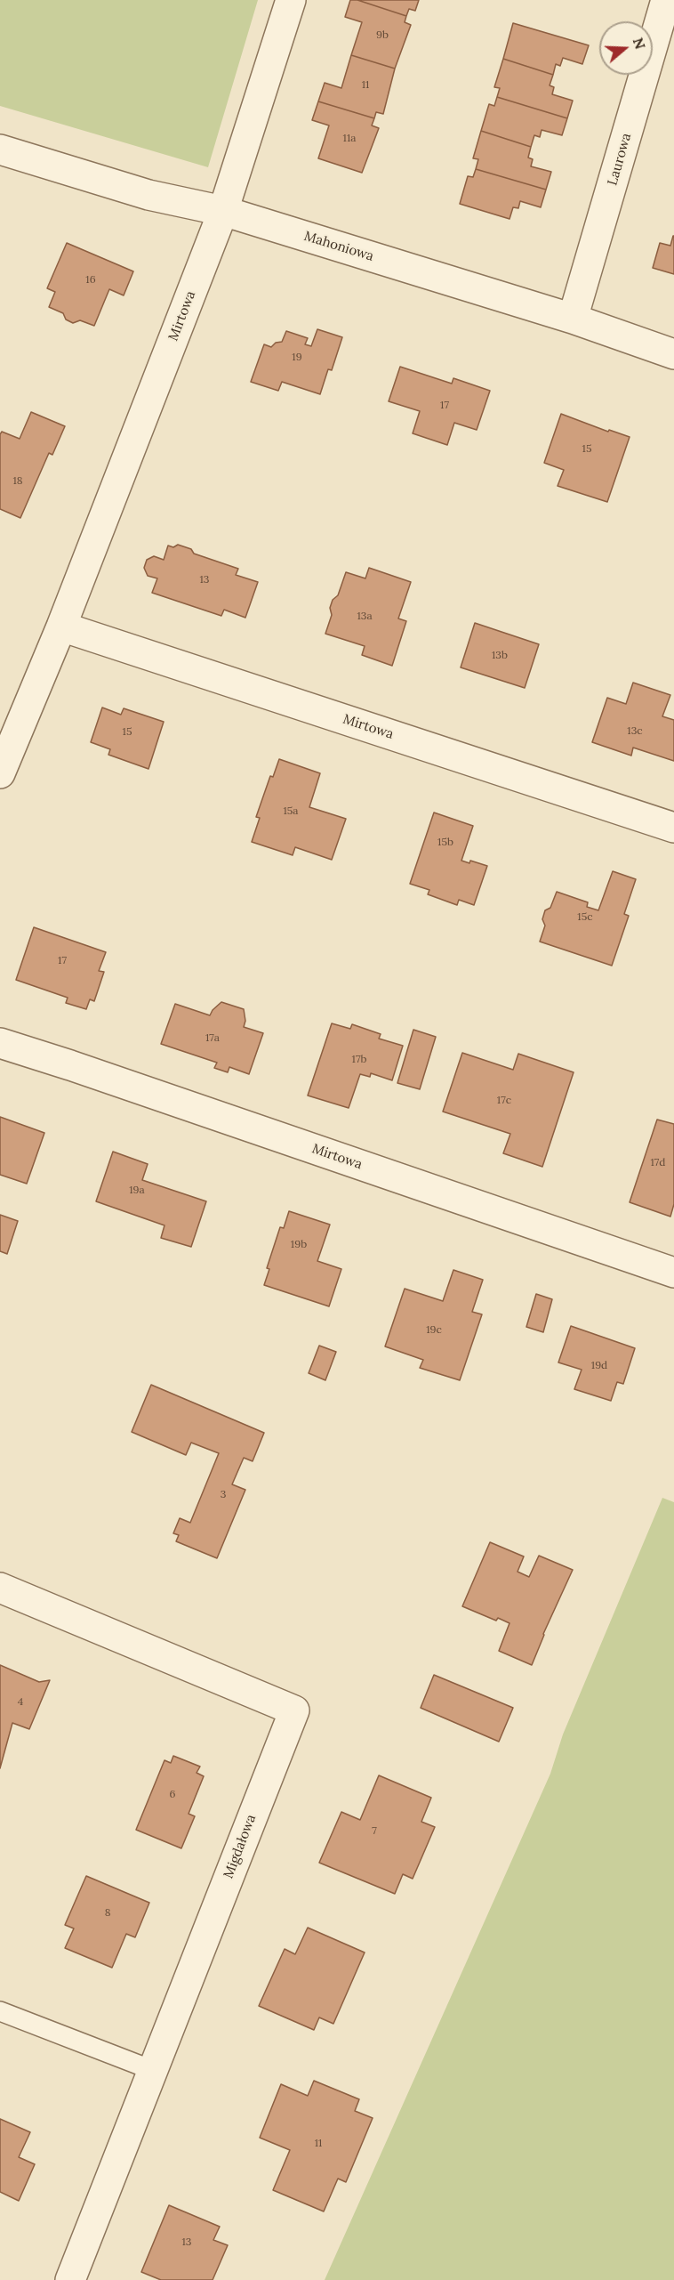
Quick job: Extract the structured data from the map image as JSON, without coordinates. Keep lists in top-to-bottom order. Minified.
{"streets":{"street":["Laurowa","Mahoniowa","Mirtowa","Migdałowa"]},"crossings":[["Laurowa","Mahoniowa"],["Mahoniowa","Mirtowa"]],"house_numbers":["9b","11","11a","16","19","17","15","18","13","13a","13b","13c","15","15a","15b","15c","17","17a","17b","17c","17d","19a","19b","19c","19d","3","4","6","7","8","11","13"],"north":"right"}
